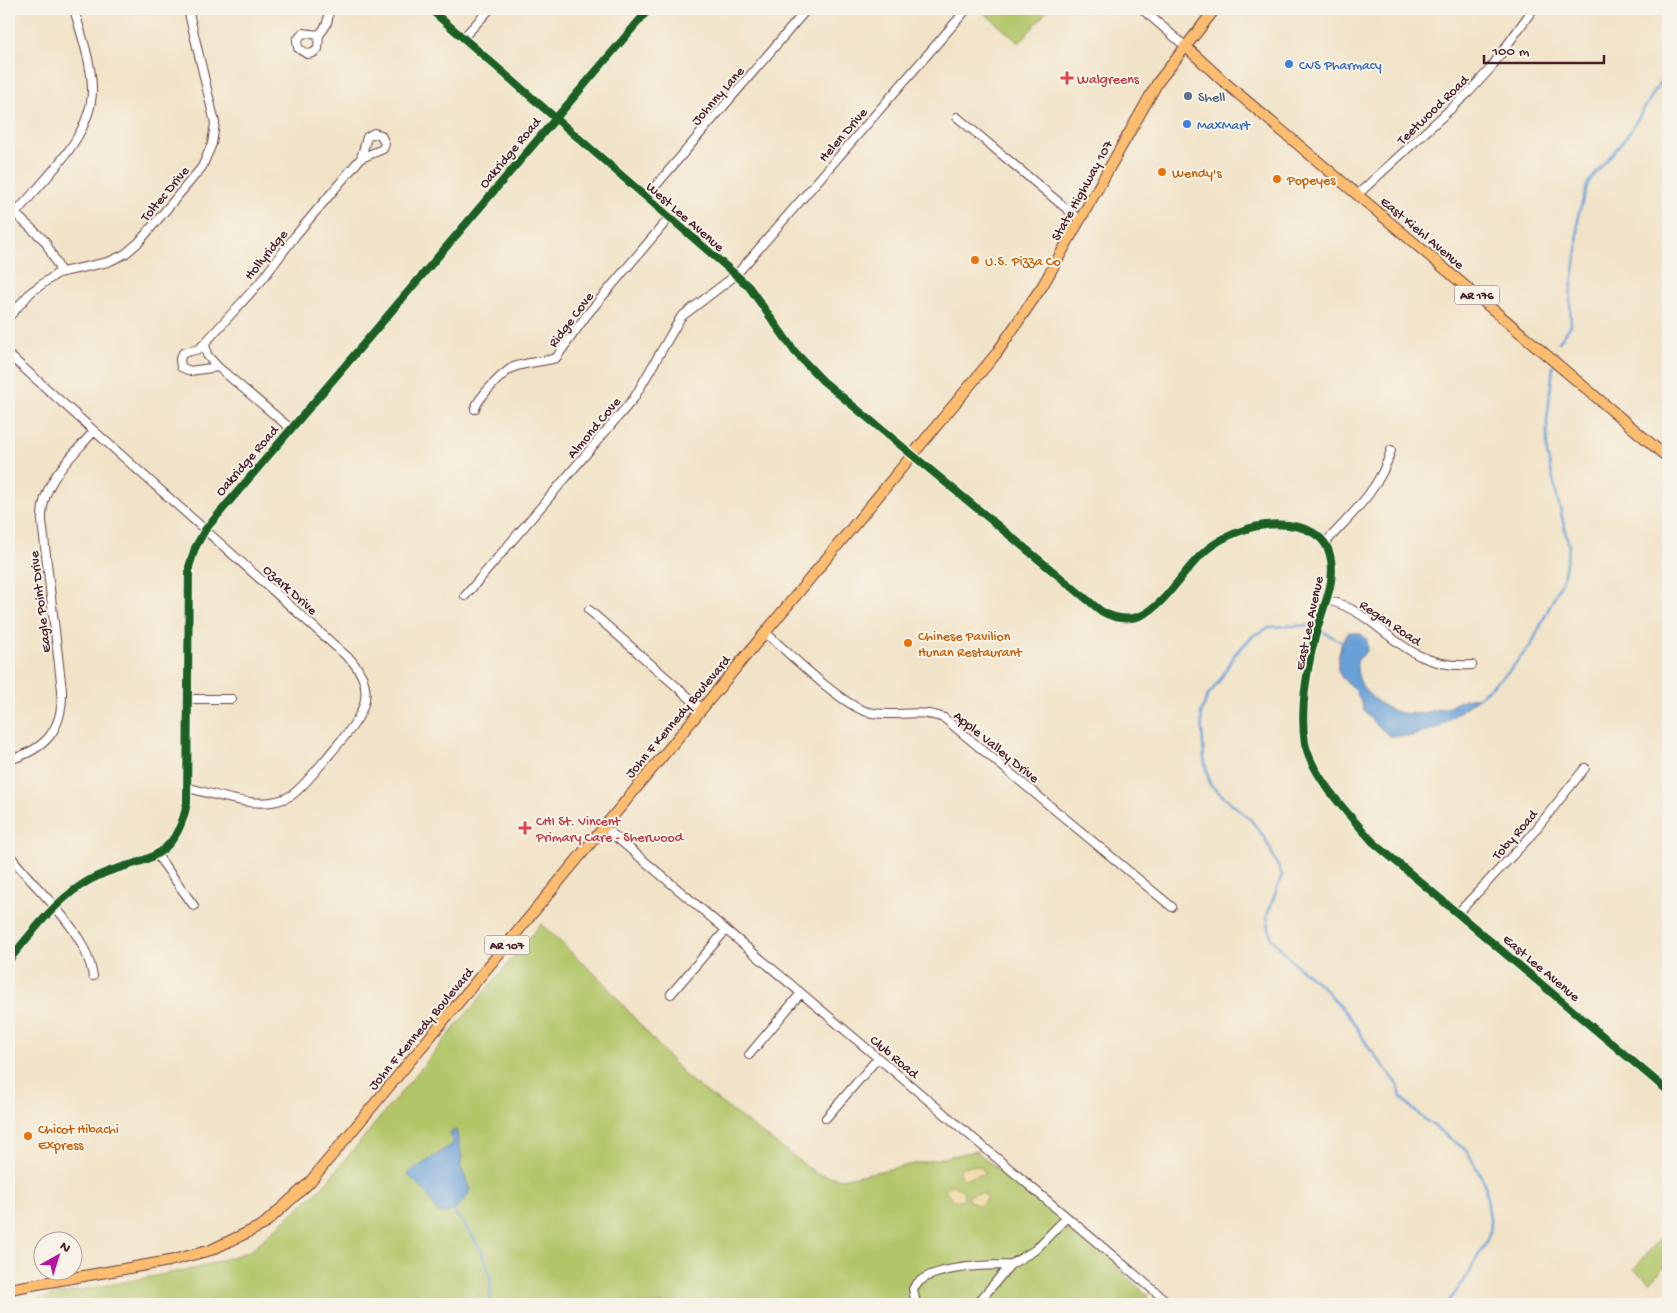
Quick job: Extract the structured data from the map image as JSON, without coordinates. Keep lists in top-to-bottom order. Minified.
{"streets":{"main road":["State Highway 107","East Kiehl Avenue","AR 176","John F Kennedy Boulevard","AR 107"],"street":["Johnny Lane","Teetwood Road","Helen Drive","Oakridge Road","Toltec Drive","West Lee Avenue","Hollyridge","Ridge Cove","Almond Cove","Ozark Drive","Eagle Point Drive","Regan Road","East Lee Avenue","Apple Valley Drive","Toby Road","Club Road"]},"crossings":[["Johnny Lane","West Lee Avenue"],["Teetwood Road","East Kiehl Avenue"],["Helen Drive","West Lee Avenue"],["Helen Drive","Almond Cove"],["Oakridge Road","West Lee Avenue"],["Oakridge Road","Ozark Drive"],["State Highway 107","West Lee Avenue"],["State Highway 107","East Kiehl Avenue"],["State Highway 107","John F Kennedy Boulevard"],["West Lee Avenue","Ridge Cove"],["West Lee Avenue","Almond Cove"],["West Lee Avenue","John F Kennedy Boulevard"],["Ozark Drive","Eagle Point Drive"],["Regan Road","East Lee Avenue"],["East Lee Avenue","Toby Road"],["John F Kennedy Boulevard","Apple Valley Drive"],["John F Kennedy Boulevard","Club Road"]],"places":{"other":["CVS Pharmacy","Shell","MaxMart","Wendy's","Popeyes","U.S. Pizza Co","Chinese Pavilion Hunan Restaurant","Chicot Hibachi Express"],"health":["Walgreens","CHI St. Vincent Primary Care - Sherwood"]},"scale_bar":"100 m","north":"top right"}
